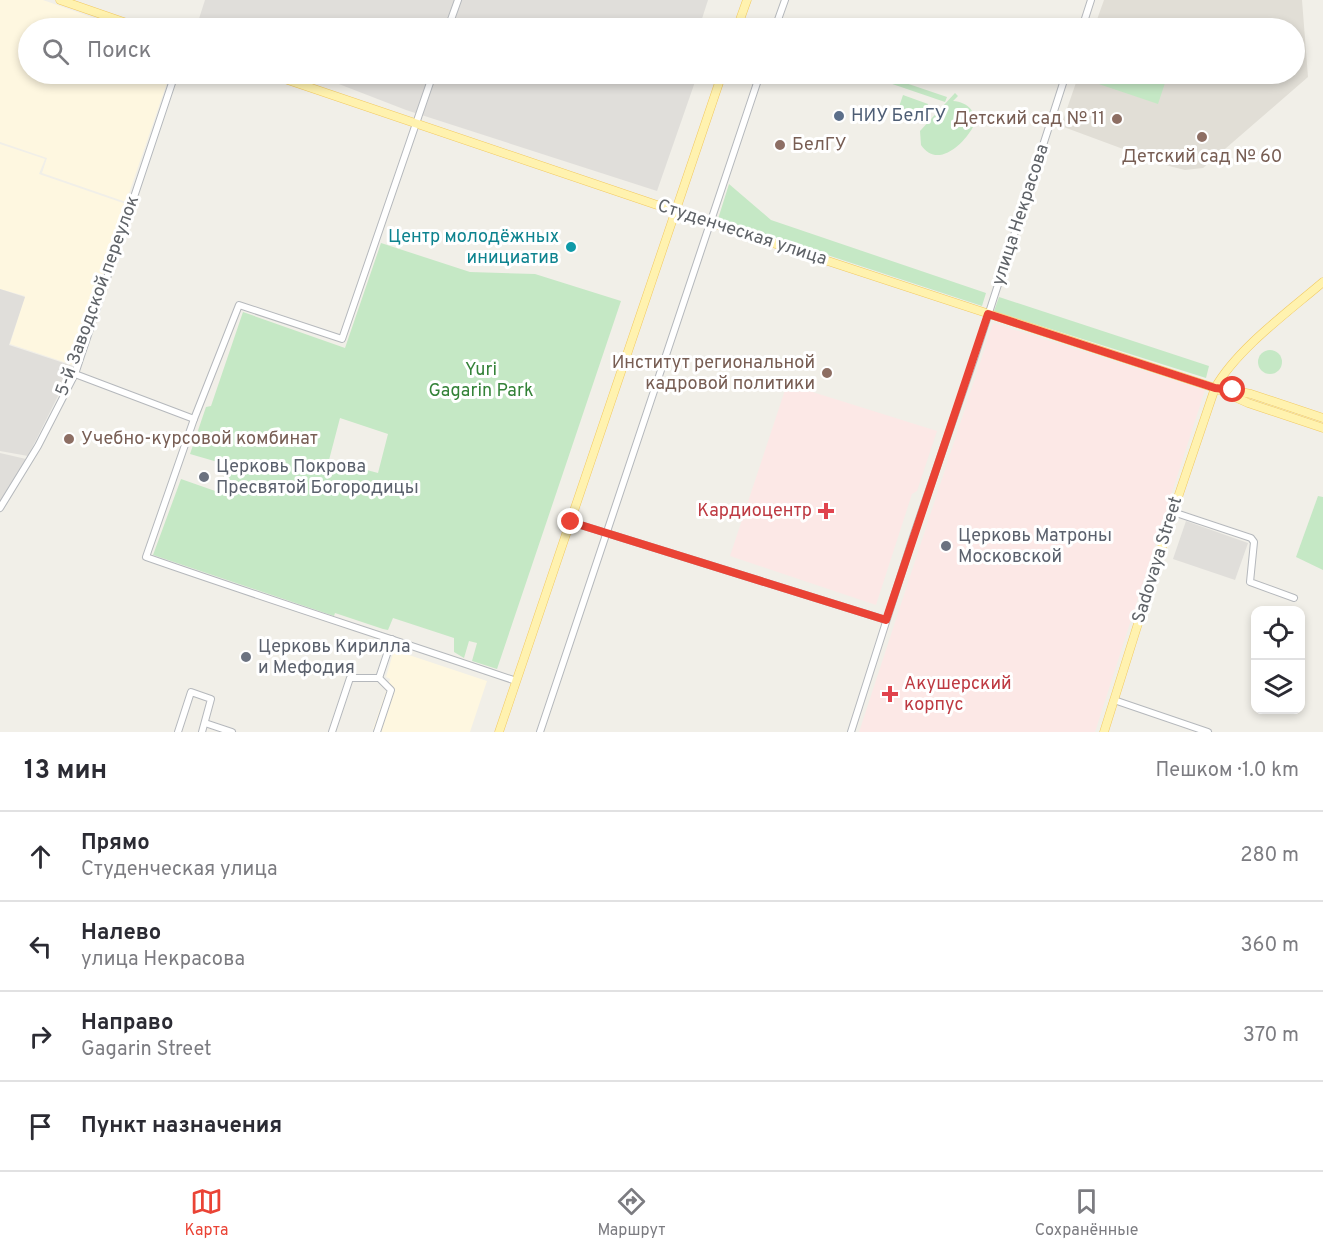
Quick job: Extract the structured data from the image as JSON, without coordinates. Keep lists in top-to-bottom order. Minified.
{"streets":{"main road":["Студенческая улица","Sadovaya Street"],"street":["улица Некрасова","5-й Заводской переулок"]},"crossings":[["улица Некрасова","Студенческая улица"],["Студенческая улица","Sadovaya Street"]],"parks":["Yuri Gagarin Park"],"places":{"other":["НИУ БелГУ","Детский сад № 11","Детский сад № 60","БелГУ","Центр молодёжных инициатив","Институт региональной кадровой политики","Учебно-курсовой комбинат","Церковь Покрова Пресвятой Богородицы","Церковь Матроны Московской","Церковь Кирилла и Мефодия"],"health":["Кардиоцентр","Акушерский корпус"]},"page":{"search":"Поиск","heading":["13 мин","Пешком · 1.0 km"],"list":[["Прямо","Студенческая улица","280 m"],["Налево","улица Некрасова","360 m"],["Направо","Gagarin Street","370 m"],"Пункт назначения"],"nav":["Карта","Маршрут","Сохранённые"]}}
